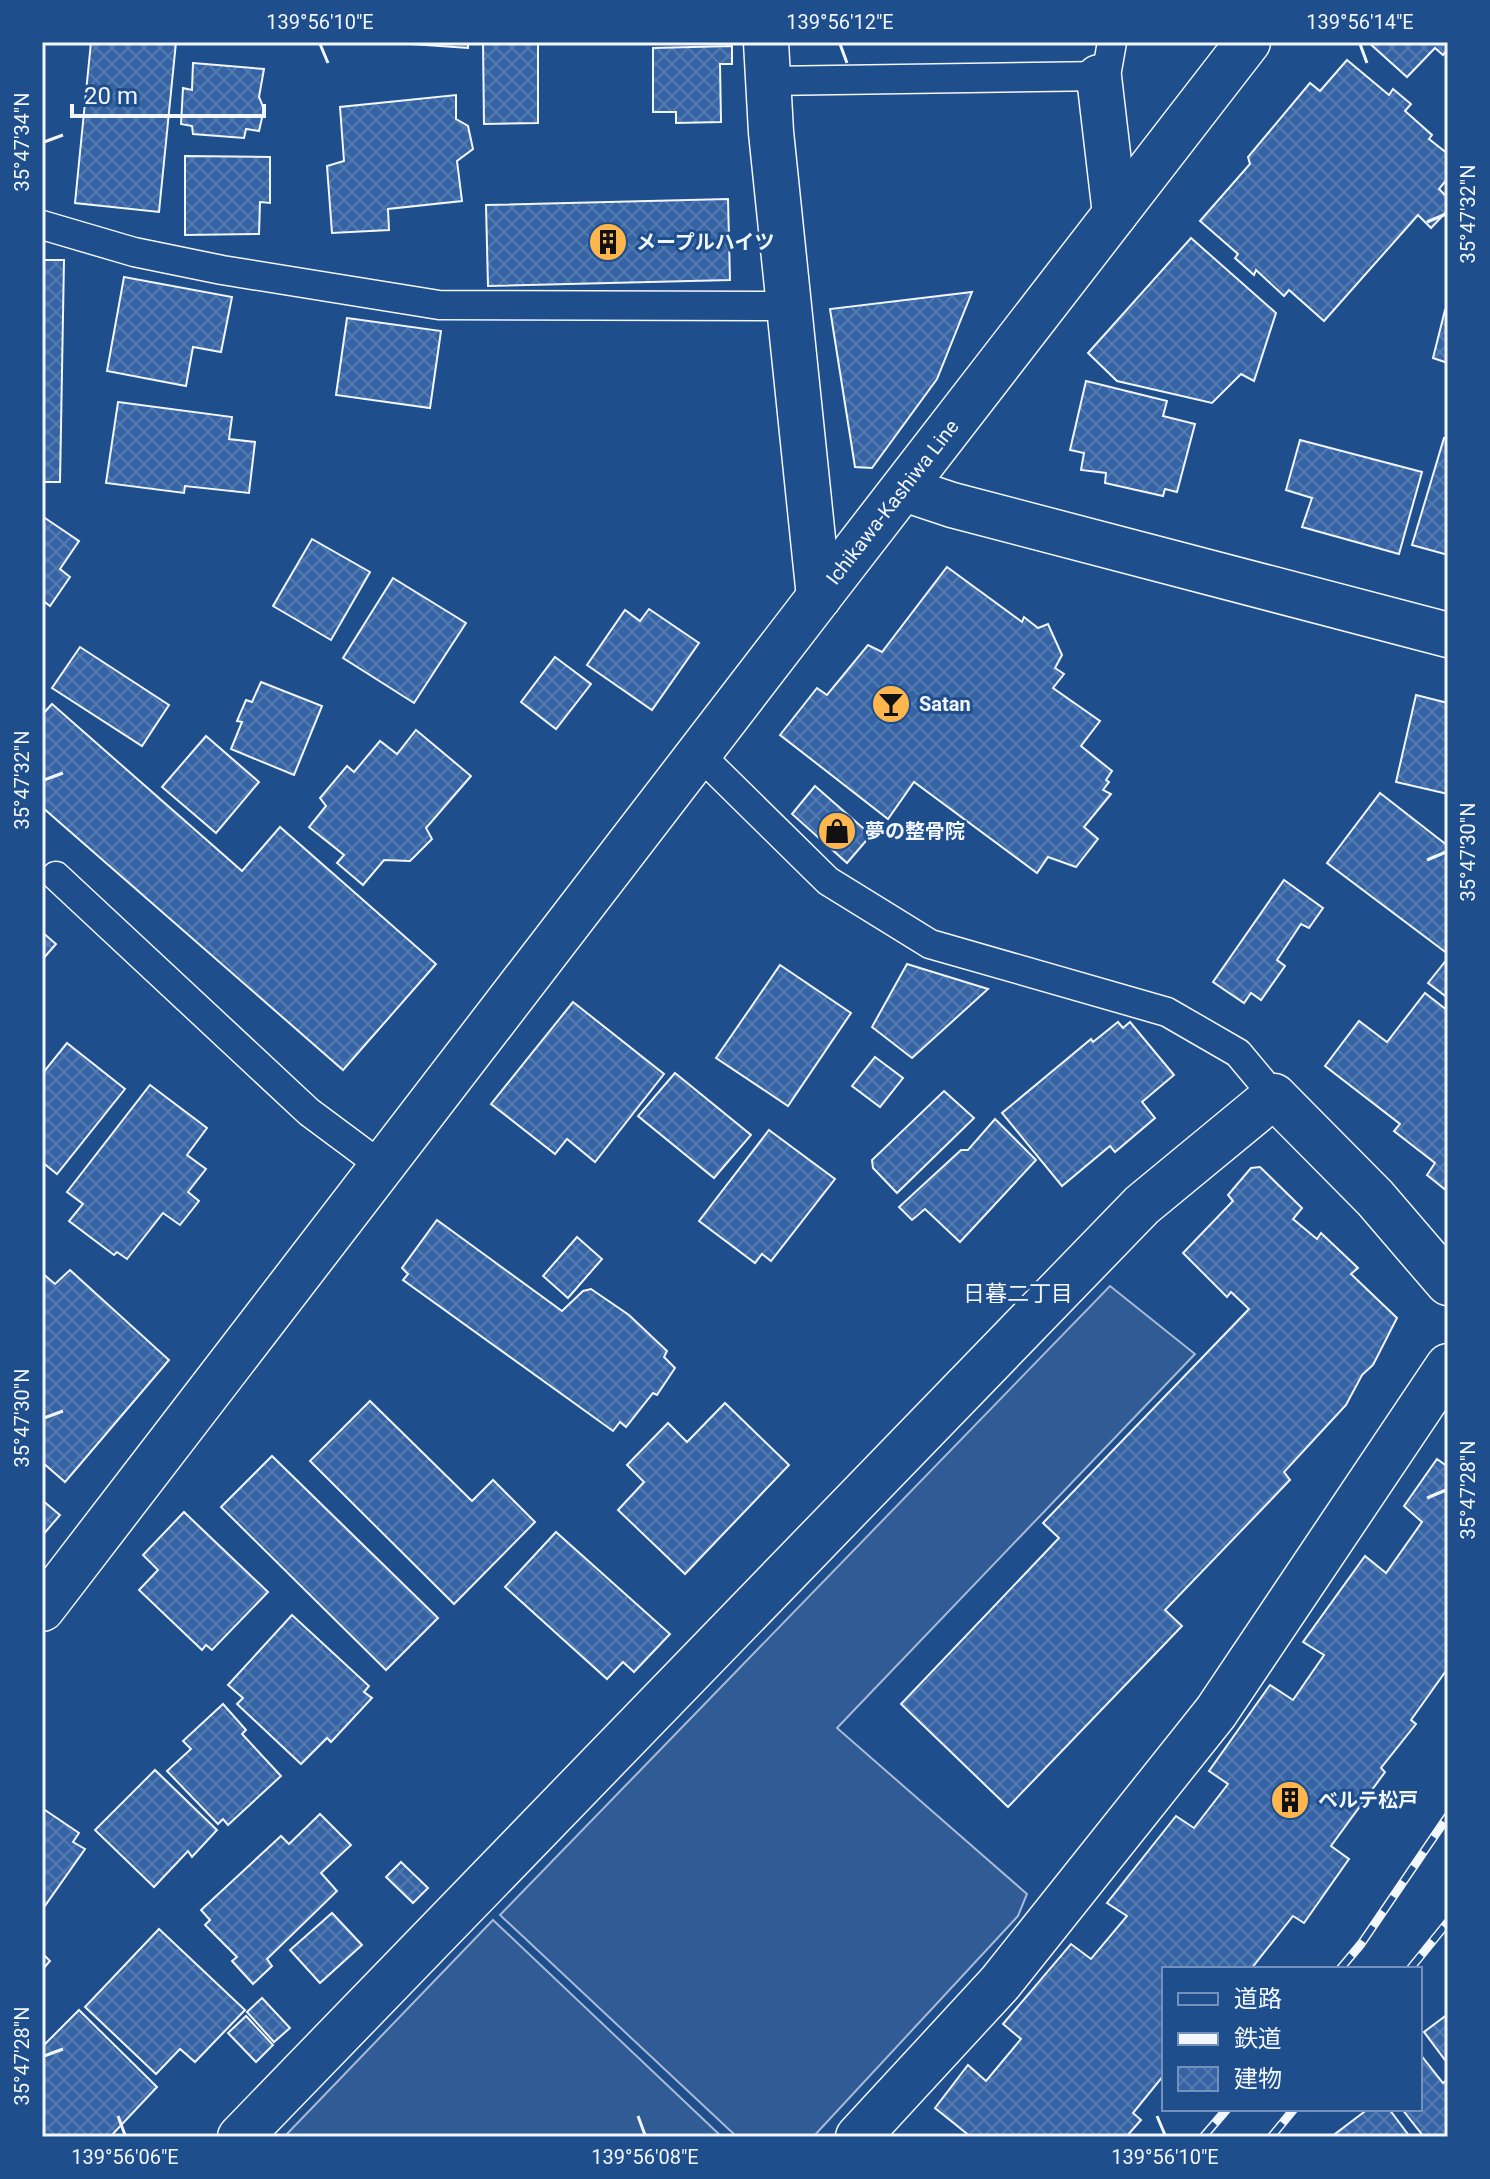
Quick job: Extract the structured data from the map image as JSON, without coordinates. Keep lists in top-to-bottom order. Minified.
{"streets":{"street":["Ichikawa-Kashiwa Line"]},"districts":["日暮二丁目"],"places":{"building":["メープルハイツ","ベルテ松戸"],"bar":["Satan"],"shop":["夢の整骨院"]},"legend":["道路","鉄道","建物"],"scale_bar":"20 m","coordinates":["139°56'10\"E","139°56'12\"E","139°56'14\"E","35°47'34\"N","35°47'32\"N","35°47'30\"N","35°47'28\"N","139°56'06\"E","139°56'08\"E"]}
